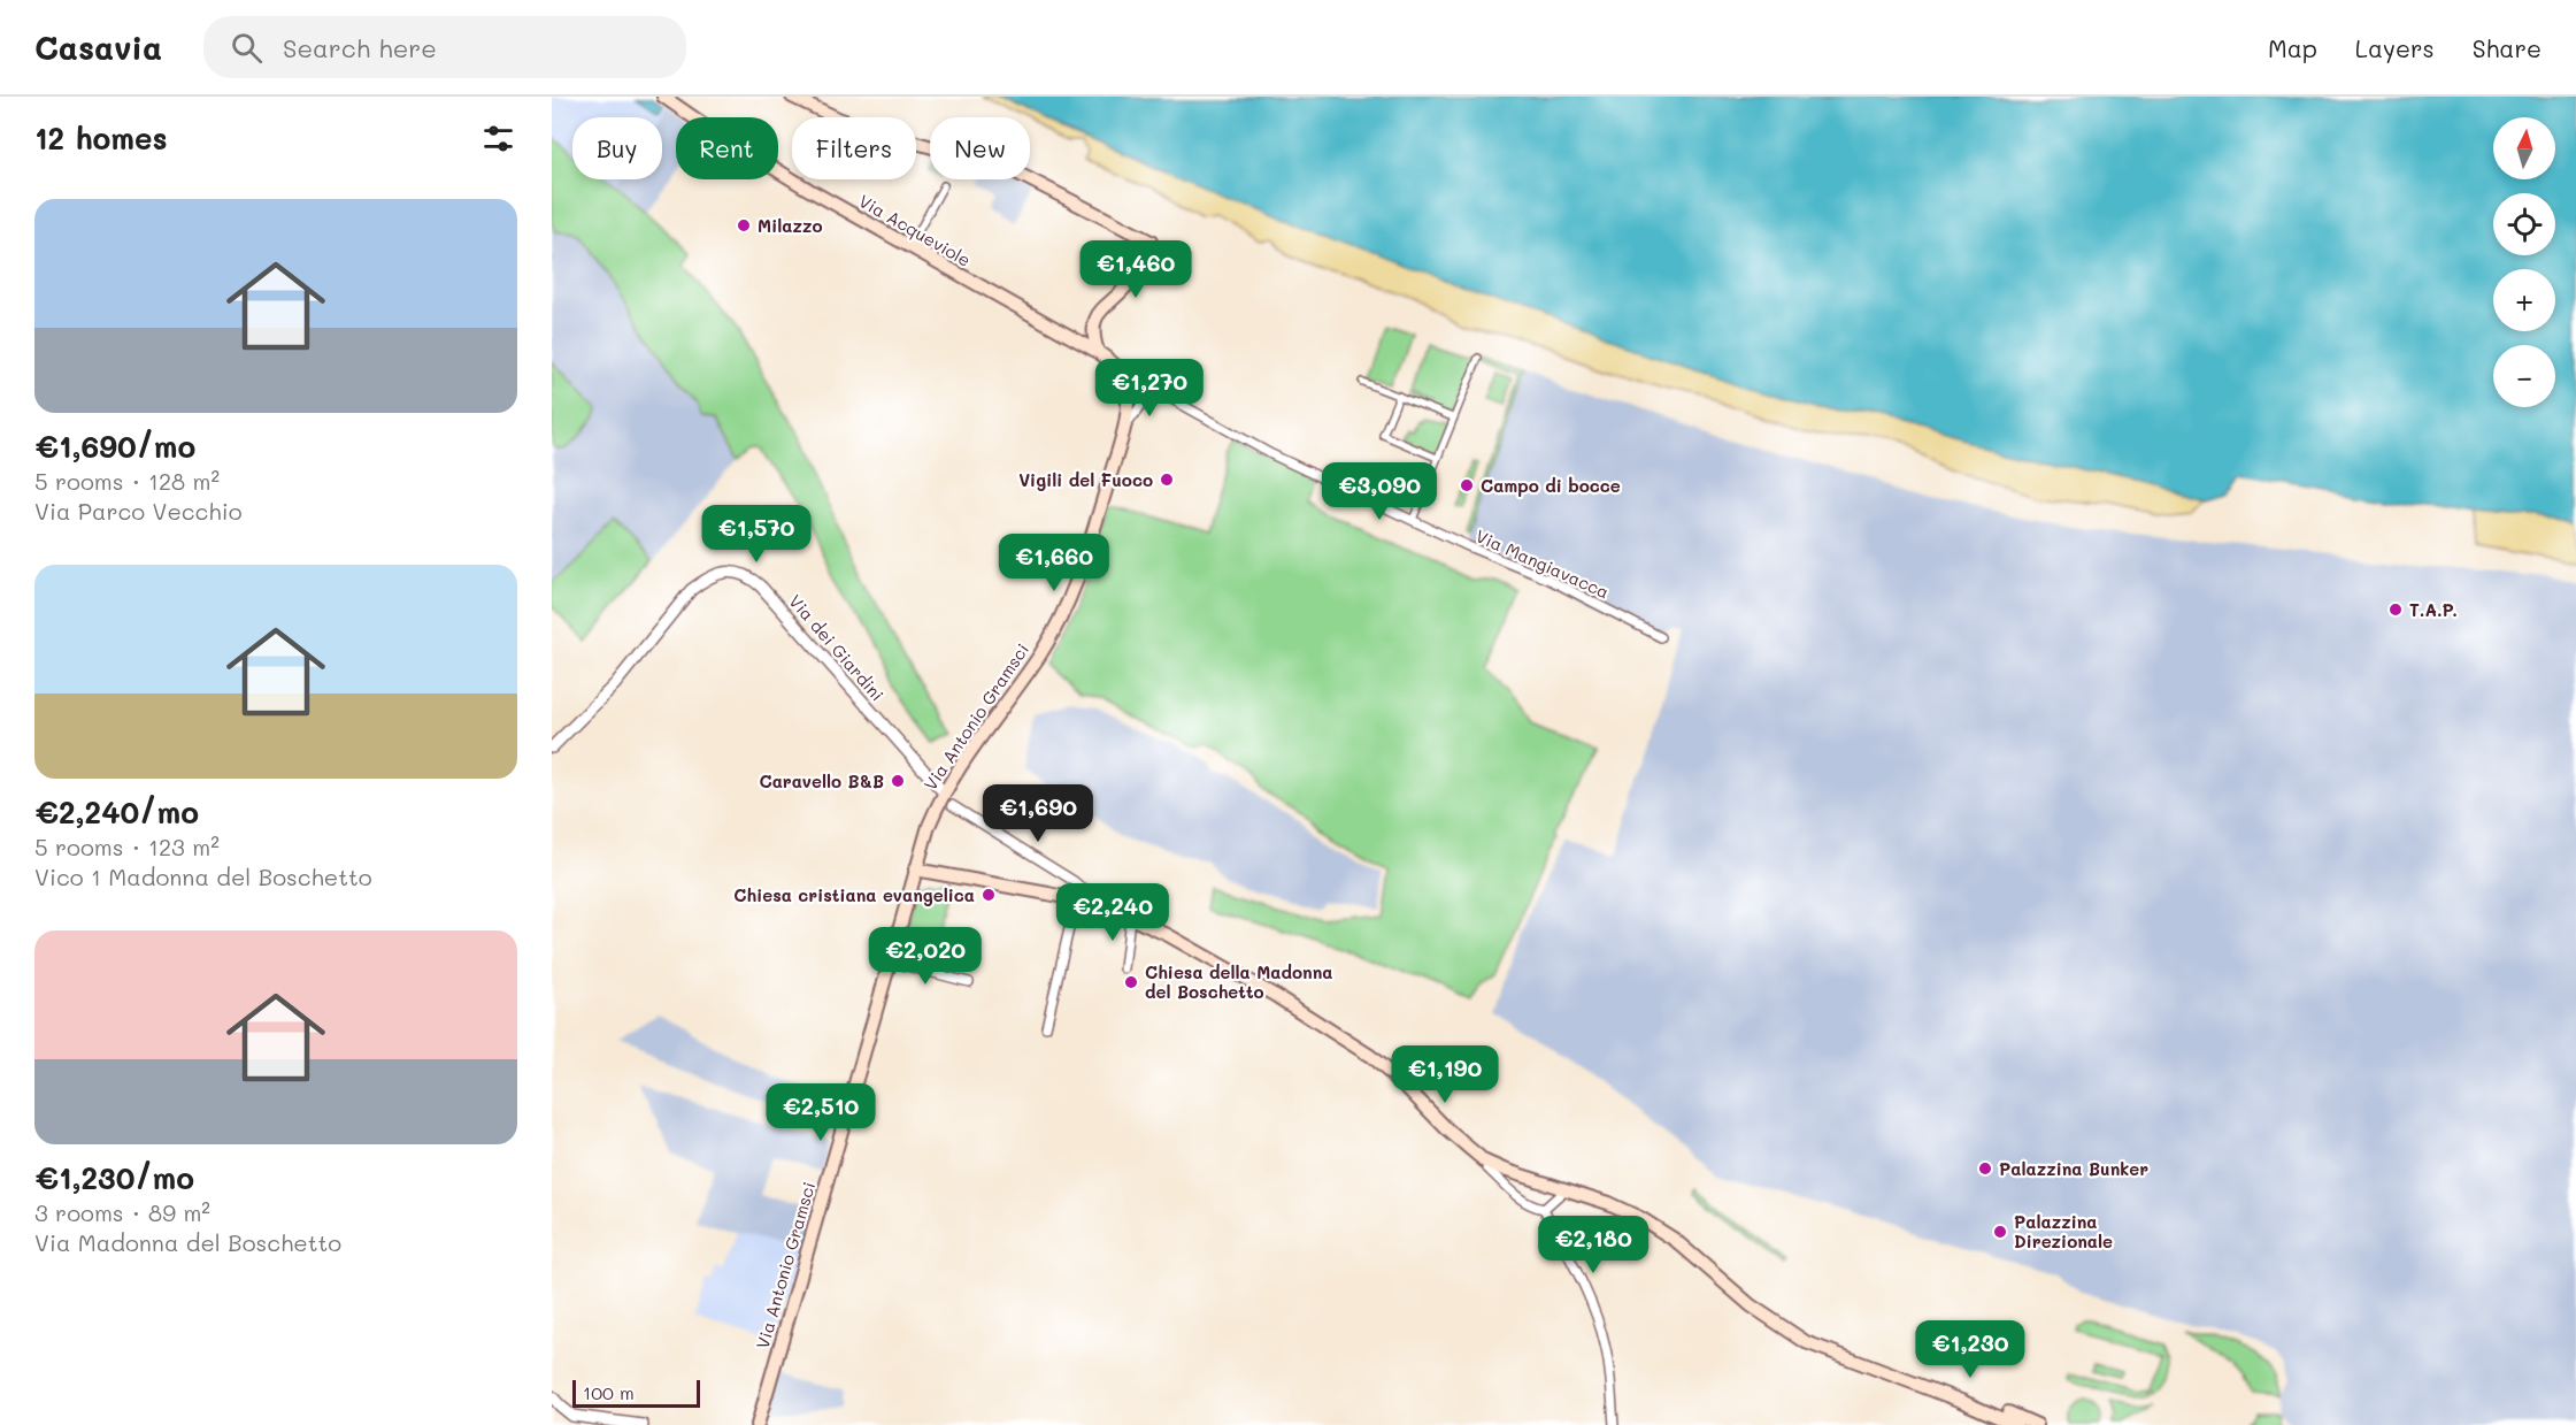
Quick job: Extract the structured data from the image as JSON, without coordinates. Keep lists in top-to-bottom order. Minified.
{"streets":{"main road":["Via Acqueviole","Via Antonio Gramsci"],"street":["Via Mangiavacca","Via dei Giardini"]},"crossings":[["Via Acqueviole","Via Mangiavacca"],["Via Acqueviole","Via Antonio Gramsci"],["Via Mangiavacca","Via Antonio Gramsci"],["Via dei Giardini","Via Antonio Gramsci"]],"places":["Milazzo","Vigili del Fuoco","Campo di bocce","T.A.P.","Caravello B&B","Chiesa cristiana evangelica","Chiesa della Madonna del Boschetto","Palazzina Bunker","Palazzina Direzionale"],"scale_bar":"100 m","north":"top","page":{"header":"Casavia","search":"Search here","nav":["Map","Layers","Share"],"heading":"12 homes","map_buttons":["+","−"],"chip":["Buy","Rent","Filters","New"],"list":[{"name":"€1,690/mo","note":"5 rooms · 128 m² · Via Parco Vecchio"},{"name":"€2,240/mo","note":"5 rooms · 123 m² · Vico 1 Madonna del Boschetto"},{"name":"€1,230/mo","note":"3 rooms · 89 m² · Via Madonna del Boschetto"}],"price":["€1,460","€1,270","€3,090","€1,570","€1,660","€1,690","€2,240","€2,020","€1,190","€2,510","€2,180","€1,230"],"scale":"100 m"}}
